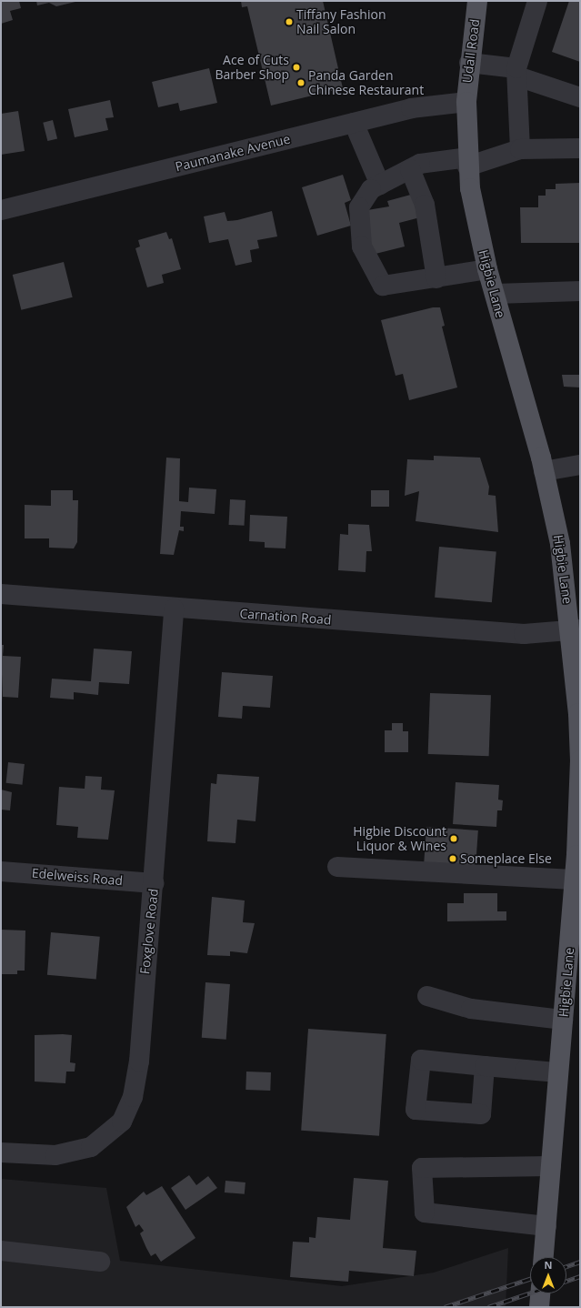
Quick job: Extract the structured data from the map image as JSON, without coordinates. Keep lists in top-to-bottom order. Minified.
{"streets":{"main road":["Udall Road","Higbie Lane"],"street":["Paumanake Avenue","Carnation Road","Edelweiss Road","Foxglove Road"]},"crossings":[["Udall Road","Paumanake Avenue"],["Udall Road","Higbie Lane"],["Paumanake Avenue","Higbie Lane"],["Higbie Lane","Carnation Road"],["Carnation Road","Foxglove Road"],["Edelweiss Road","Foxglove Road"]],"places":["Tiffany Fashion Nail Salon","Ace of Cuts Barber Shop","Panda Garden Chinese Restaurant","Higbie Discount Liquor & Wines","Someplace Else"],"north":"top"}
